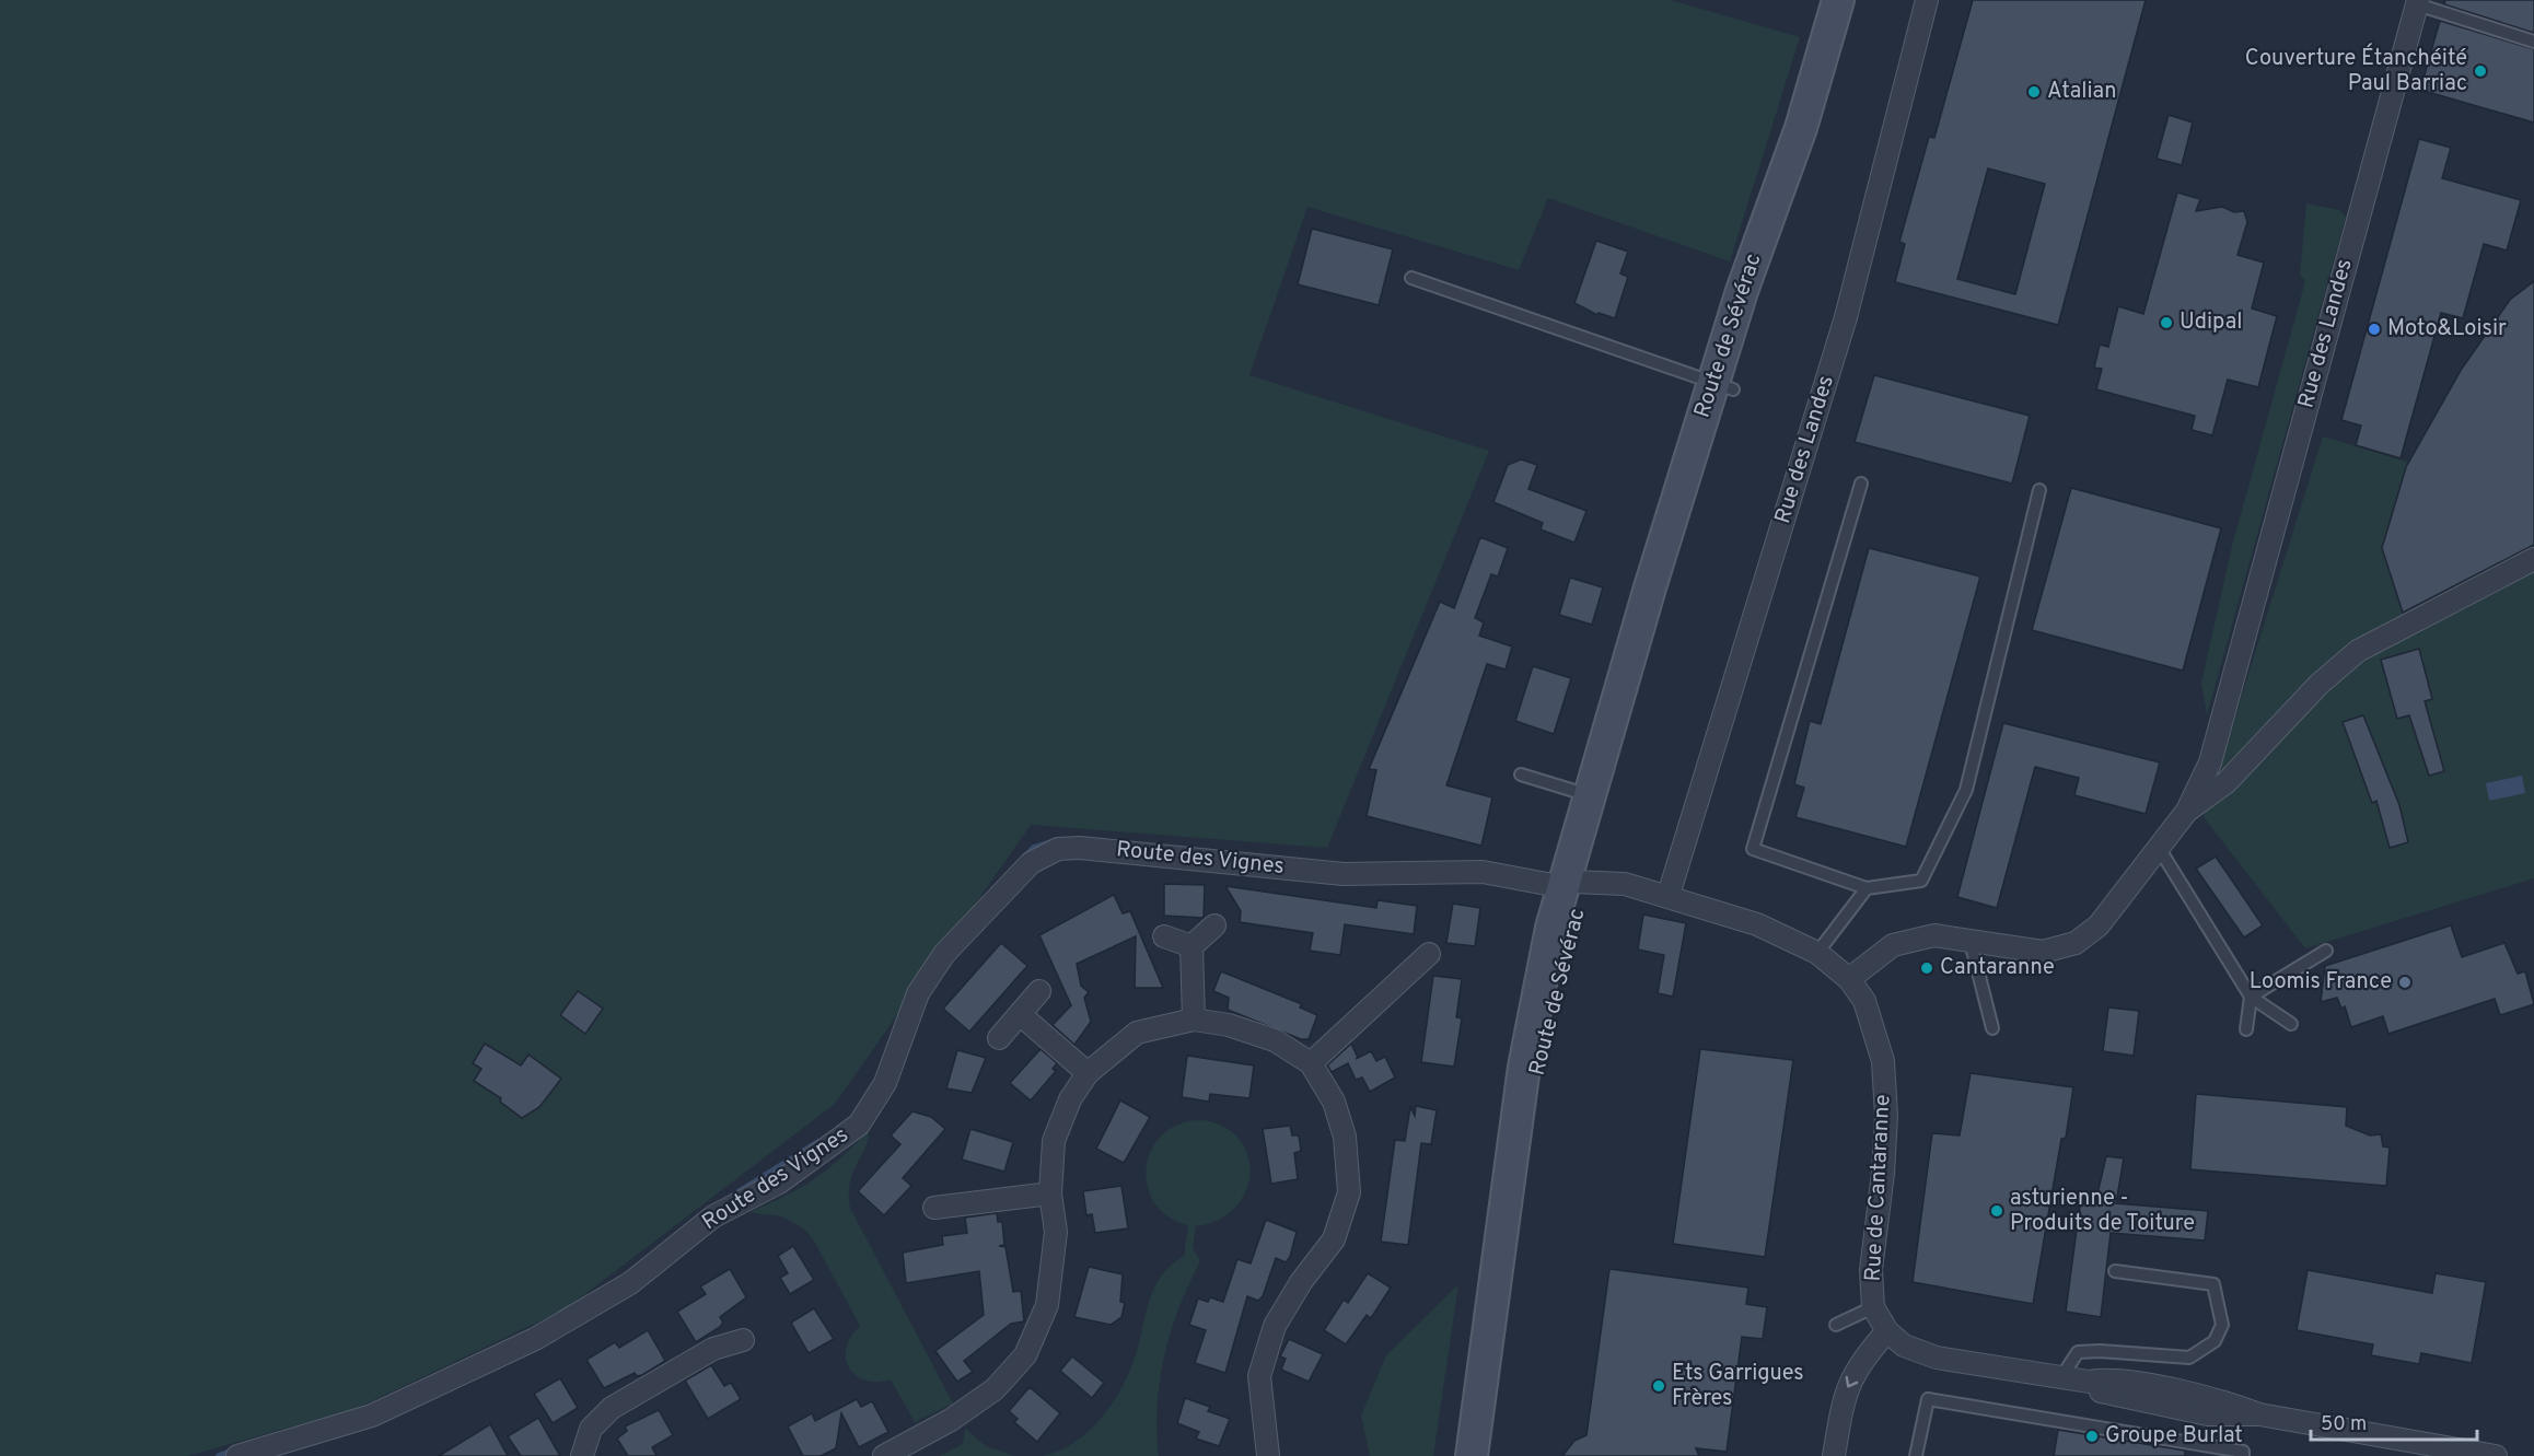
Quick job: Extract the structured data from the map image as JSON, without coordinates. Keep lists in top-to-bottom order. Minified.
{"streets":{"main road":["Route de Sévérac"],"street":["Rue des Landes","Route des Vignes","Rue de Cantaranne"]},"crossings":[["Rue des Landes","Rue de Cantaranne"],["Route de Sévérac","Route des Vignes"],["Route de Sévérac","Rue de Cantaranne"],["Route des Vignes","Rue de Cantaranne"]],"places":["Couverture Étanchéité Paul Barriac","Atalian","Udipal","Moto&Loisir","Cantaranne","Loomis France","asturienne - Produits de Toiture","Ets Garrigues Frères","Groupe Burlat"],"scale_bar":"50 m"}
